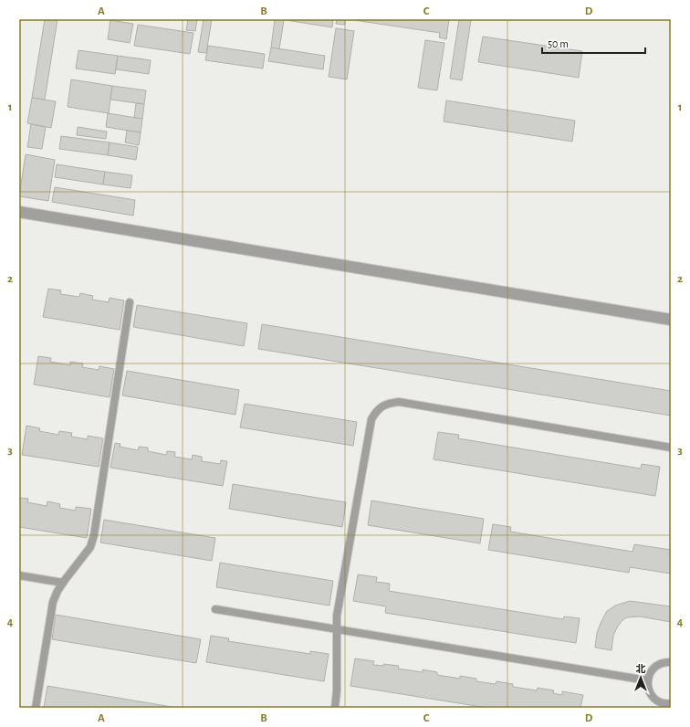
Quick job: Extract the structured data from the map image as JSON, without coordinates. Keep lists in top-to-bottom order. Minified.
{"scale_bar":"50 m","north":"top","grid":{"columns":["A","B","C","D"],"rows":["1","2","3","4"]}}
